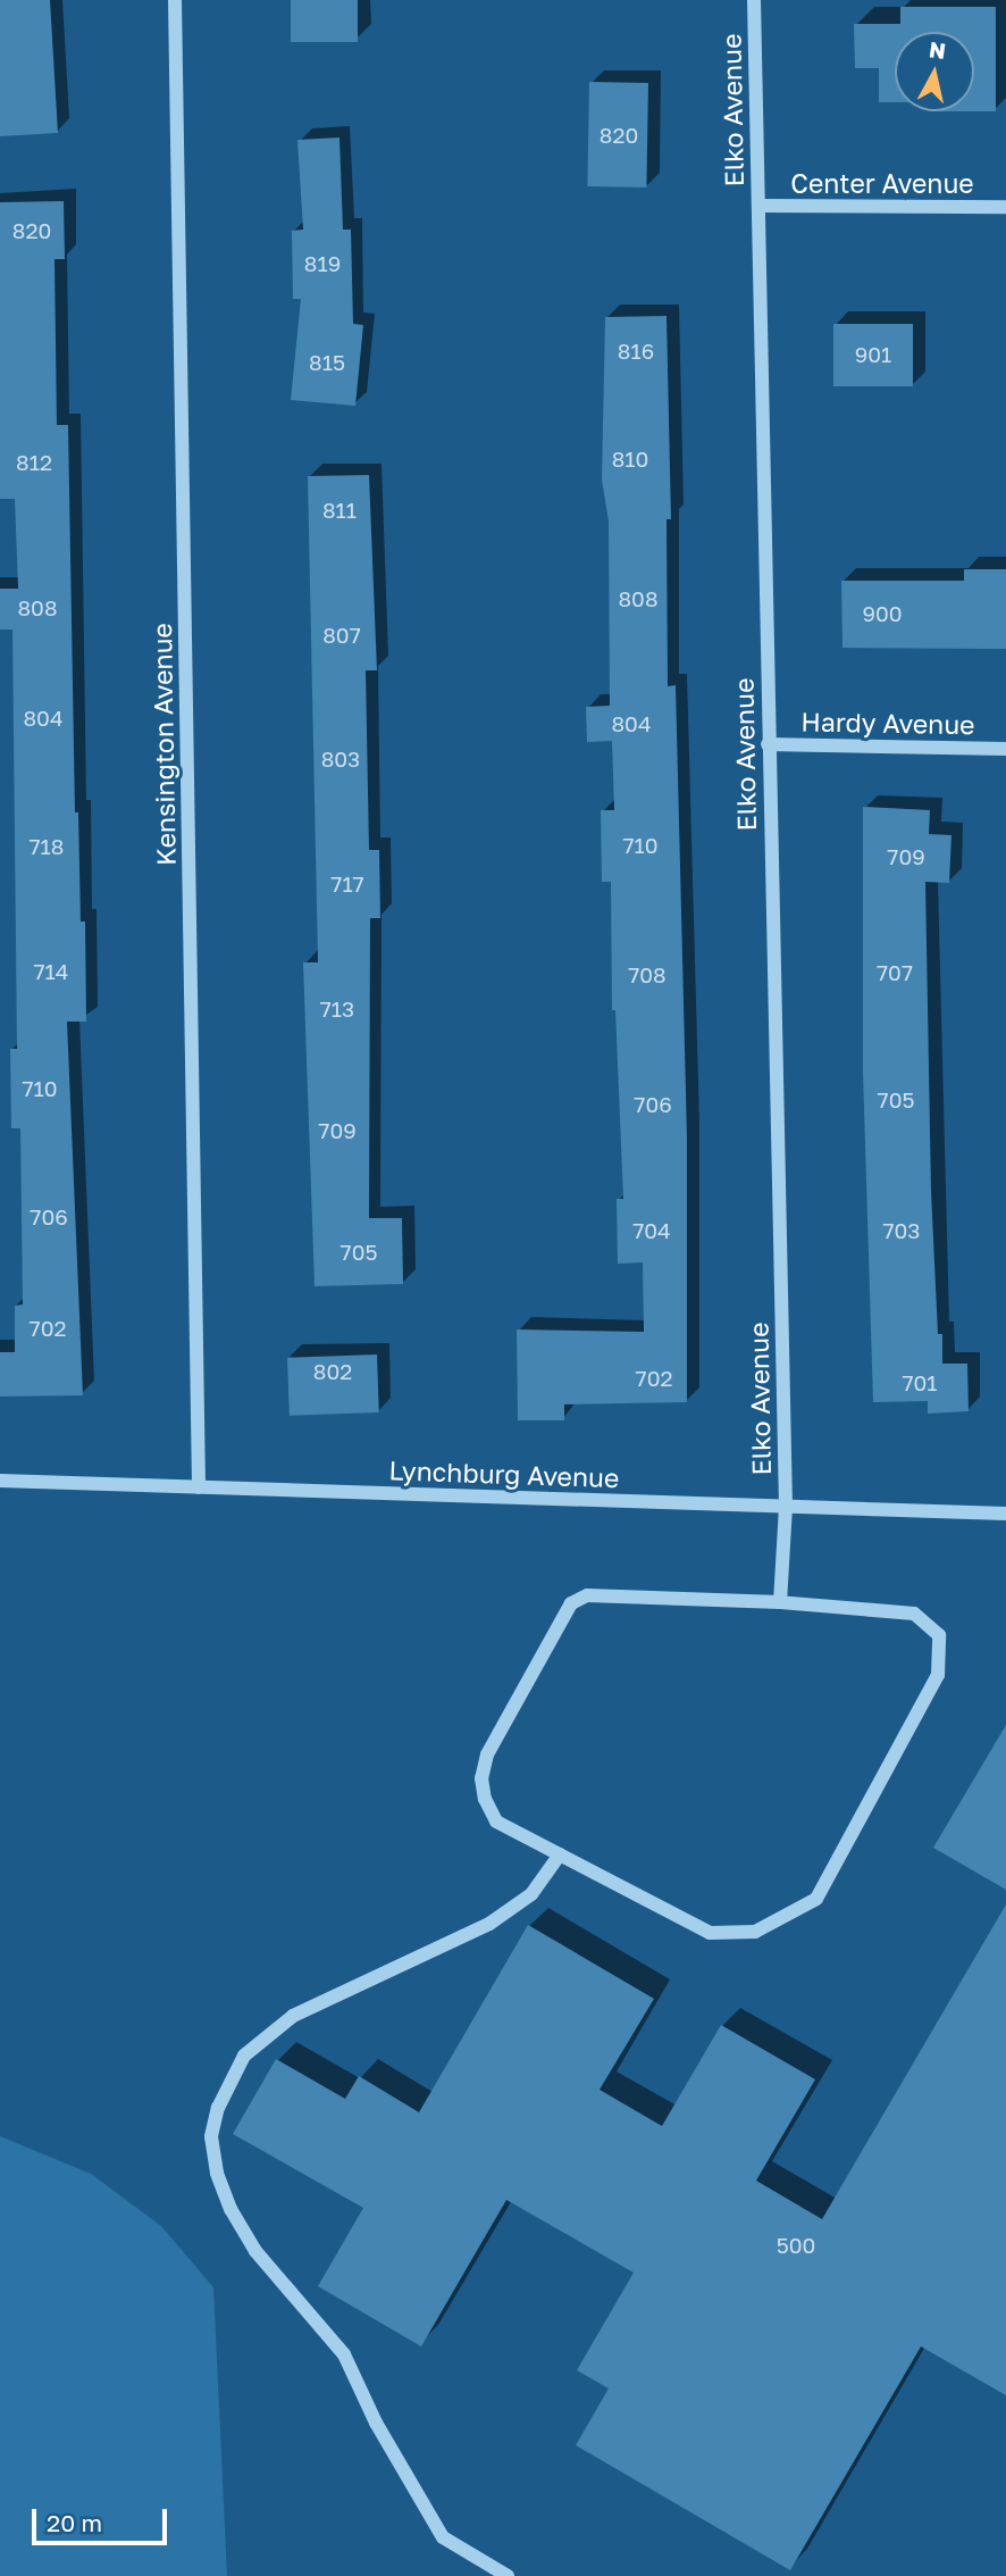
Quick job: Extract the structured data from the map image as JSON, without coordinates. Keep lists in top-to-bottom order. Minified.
{"streets":{"street":["Elko Avenue","Center Avenue","Hardy Avenue","Kensington Avenue","Lynchburg Avenue"]},"crossings":[["Elko Avenue","Center Avenue"],["Elko Avenue","Hardy Avenue"],["Elko Avenue","Lynchburg Avenue"],["Kensington Avenue","Lynchburg Avenue"]],"house_numbers":["820","820","819","816","901","815","810","812","811","808","808","900","807","804","804","803","710","718","709","717","714","707","708","713","710","705","706","709","706","704","703","705","702","802","702","701","500"],"scale_bar":"20 m","north":"top"}
